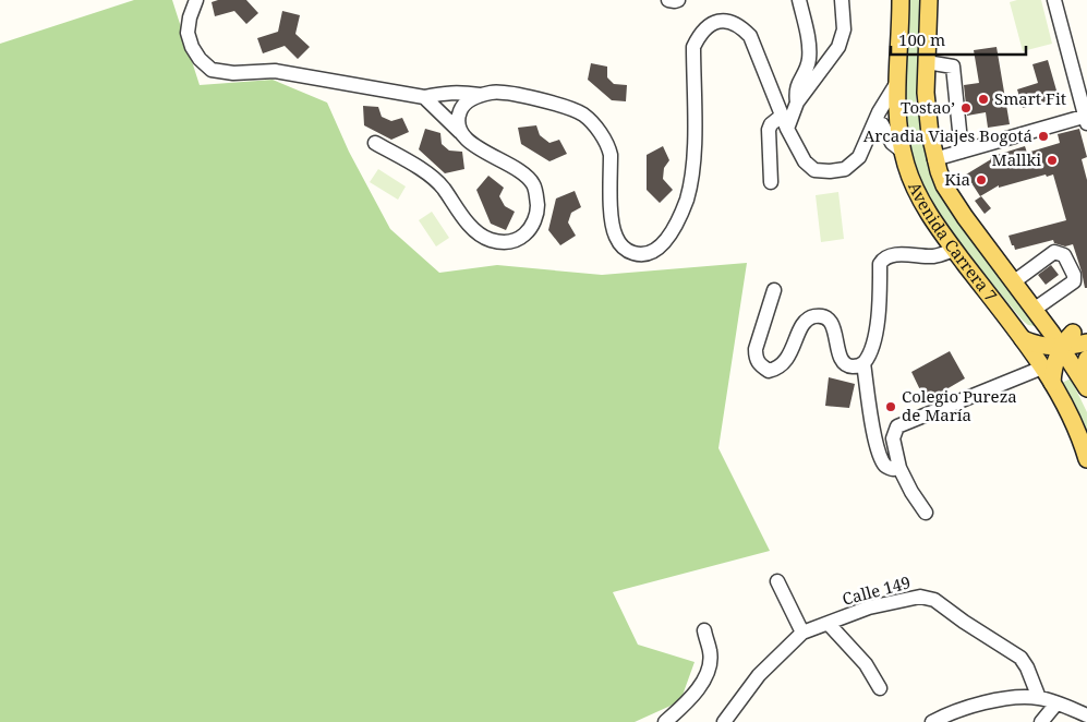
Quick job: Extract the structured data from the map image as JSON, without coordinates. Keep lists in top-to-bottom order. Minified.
{"streets":{"main road":["Avenida Carrera 7"],"street":["Calle 149"]},"places":["Smart Fit","Tostao’","Arcadia Viajes Bogotá","Mallki","Kia","Colegio Pureza de María"],"scale_bar":"100 m"}
